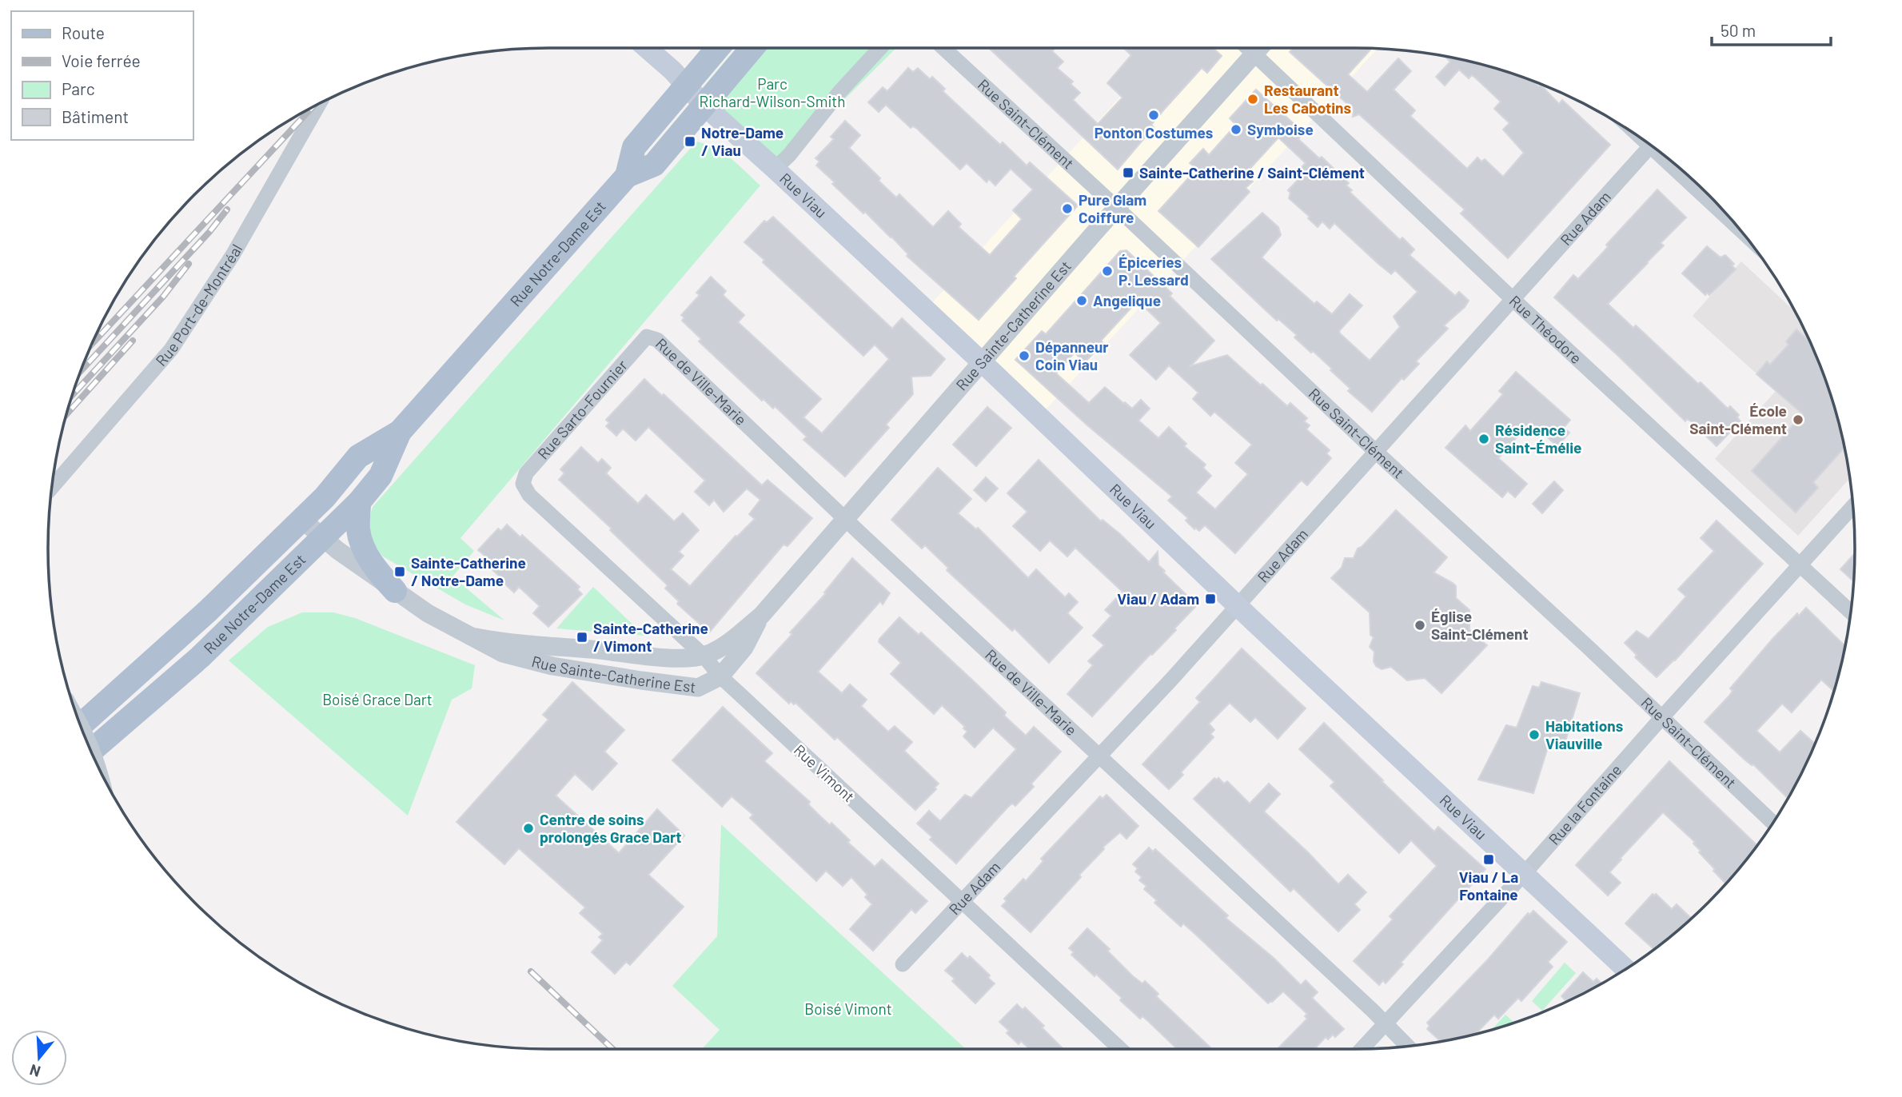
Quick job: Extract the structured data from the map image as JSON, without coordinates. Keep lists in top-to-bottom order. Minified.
{"streets":{"main road":["Rue Viau","Rue Notre-Dame Est"],"street":["Rue Saint-Clément","Rue Adam","Rue Port-de-Montréal","Rue Sainte-Catherine Est","Rue Théodore","Rue de Ville-Marie","Rue Sarto-Fournier","Rue Vimont","Rue la Fontaine"]},"crossings":[["Rue Saint-Clément","Rue Adam"],["Rue Saint-Clément","Rue Sainte-Catherine Est"],["Rue Saint-Clément","Rue la Fontaine"],["Rue Viau","Rue Adam"],["Rue Viau","Rue Notre-Dame Est"],["Rue Viau","Rue Sainte-Catherine Est"],["Rue Viau","Rue la Fontaine"],["Rue Adam","Rue Théodore"],["Rue Adam","Rue de Ville-Marie"],["Rue Adam","Rue Vimont"],["Rue Notre-Dame Est","Rue Sainte-Catherine Est"],["Rue Sainte-Catherine Est","Rue Théodore"],["Rue Sainte-Catherine Est","Rue de Ville-Marie"],["Rue Sainte-Catherine Est","Rue Vimont"],["Rue Théodore","Rue la Fontaine"],["Rue de Ville-Marie","Rue Sarto-Fournier"],["Rue de Ville-Marie","Rue la Fontaine"],["Rue Sarto-Fournier","Rue Vimont"]],"parks":["Parc Richard-Wilson-Smith","Boisé Grace Dart","Boisé Vimont"],"places":{"other":["Restaurant Les Cabotins","Ponton Costumes","Symboise","Pure Glam Coiffure","Épiceries P. Lessard","Angelique","Dépanneur Coin Viau","École Saint-Clément","Résidence Saint-Émélie","Église Saint-Clément","Habitations Viauville","Centre de soins prolongés Grace Dart"],"transit":["Notre-Dame / Viau","Sainte-Catherine / Saint-Clément","Sainte-Catherine / Notre-Dame","Viau / Adam","Sainte-Catherine / Vimont","Viau / La Fontaine"]},"legend":["Route","Voie ferrée","Parc","Bâtiment"],"scale_bar":"50 m","north":"bottom"}
